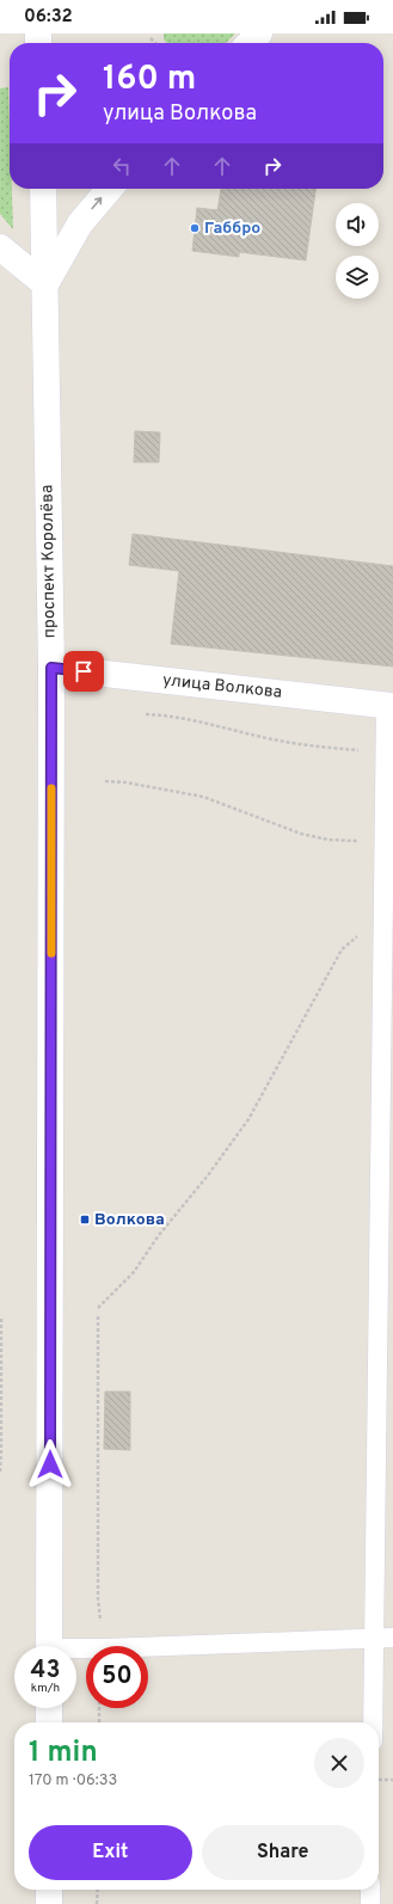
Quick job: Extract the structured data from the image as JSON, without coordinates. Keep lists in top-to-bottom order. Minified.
{"streets":{"main road":["проспект Королёва","улица Волкова"]},"crossings":[["проспект Королёва","улица Волкова"]],"places":{"other":["Габбро"],"transit":["Волкова"]},"page":{"status":"06:32","turn":["160 m","улица Волкова"],"speed":"43 km/h","limit":"50","heading":["1 min","170 m · 06:33"],"buttons":["Exit","Share"]}}
